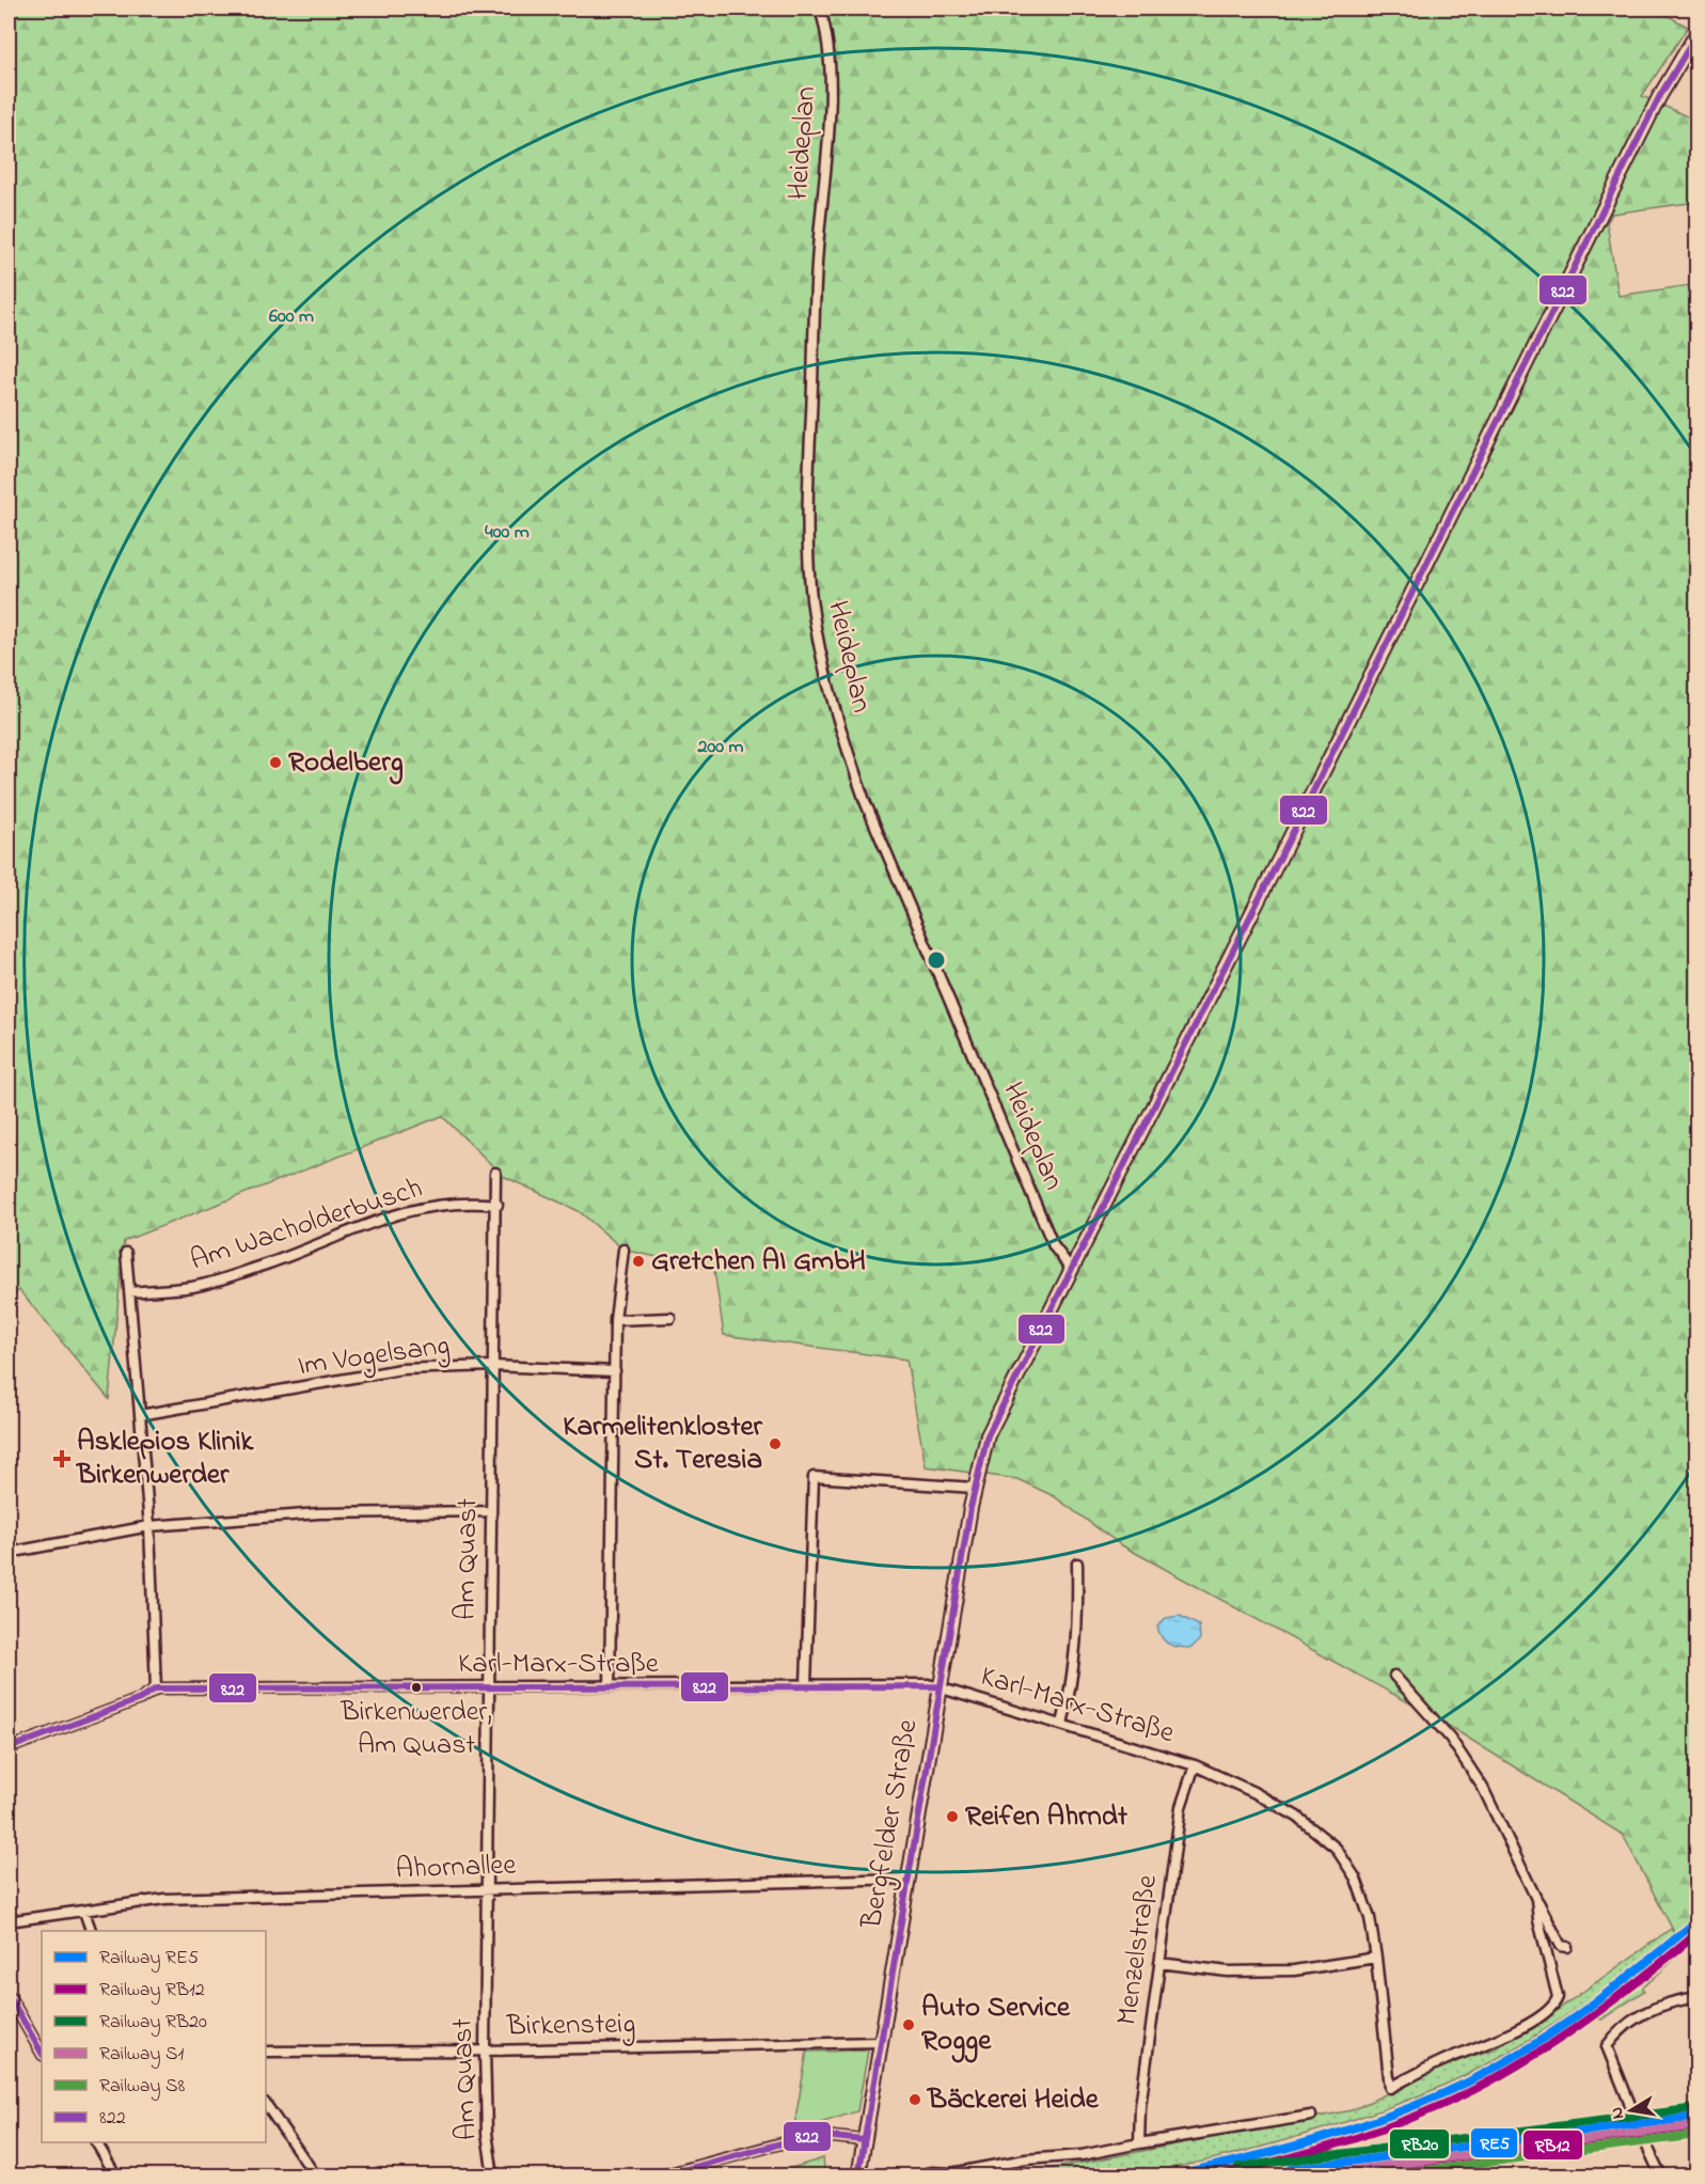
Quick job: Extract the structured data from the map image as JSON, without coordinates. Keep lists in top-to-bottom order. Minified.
{"streets":{"main road":["Bergfelder Straße"],"street":["Heideplan","Am Wacholderbusch","Im Vogelsang","Am Quast","Karl-Marx-Straße","Ahornallee","Menzelstraße","Birkensteig"]},"crossings":[["Heideplan","Bergfelder Straße"],["Am Wacholderbusch","Am Quast"],["Im Vogelsang","Am Quast"],["Am Quast","Karl-Marx-Straße"],["Am Quast","Ahornallee"],["Am Quast","Birkensteig"],["Karl-Marx-Straße","Bergfelder Straße"],["Karl-Marx-Straße","Menzelstraße"],["Bergfelder Straße","Ahornallee"],["Bergfelder Straße","Birkensteig"]],"places":{"other":["Rodelberg","Gretchen AI GmbH","Karmelitenkloster St. Teresia","Birkenwerder, Am Quast","Reifen Ahrndt","Auto Service Rogge","Bäckerei Heide"],"health":["Asklepios Klinik Birkenwerder"]},"lines":["transit line 822","rail line RE5","rail line RB12","rail line RB20","rail line S1","rail line S8"],"legend":["Railway RE5","Railway RB12","Railway RB20","Railway S1","Railway S8","822"],"north":"left","rings":["600 m","400 m","200 m"]}
